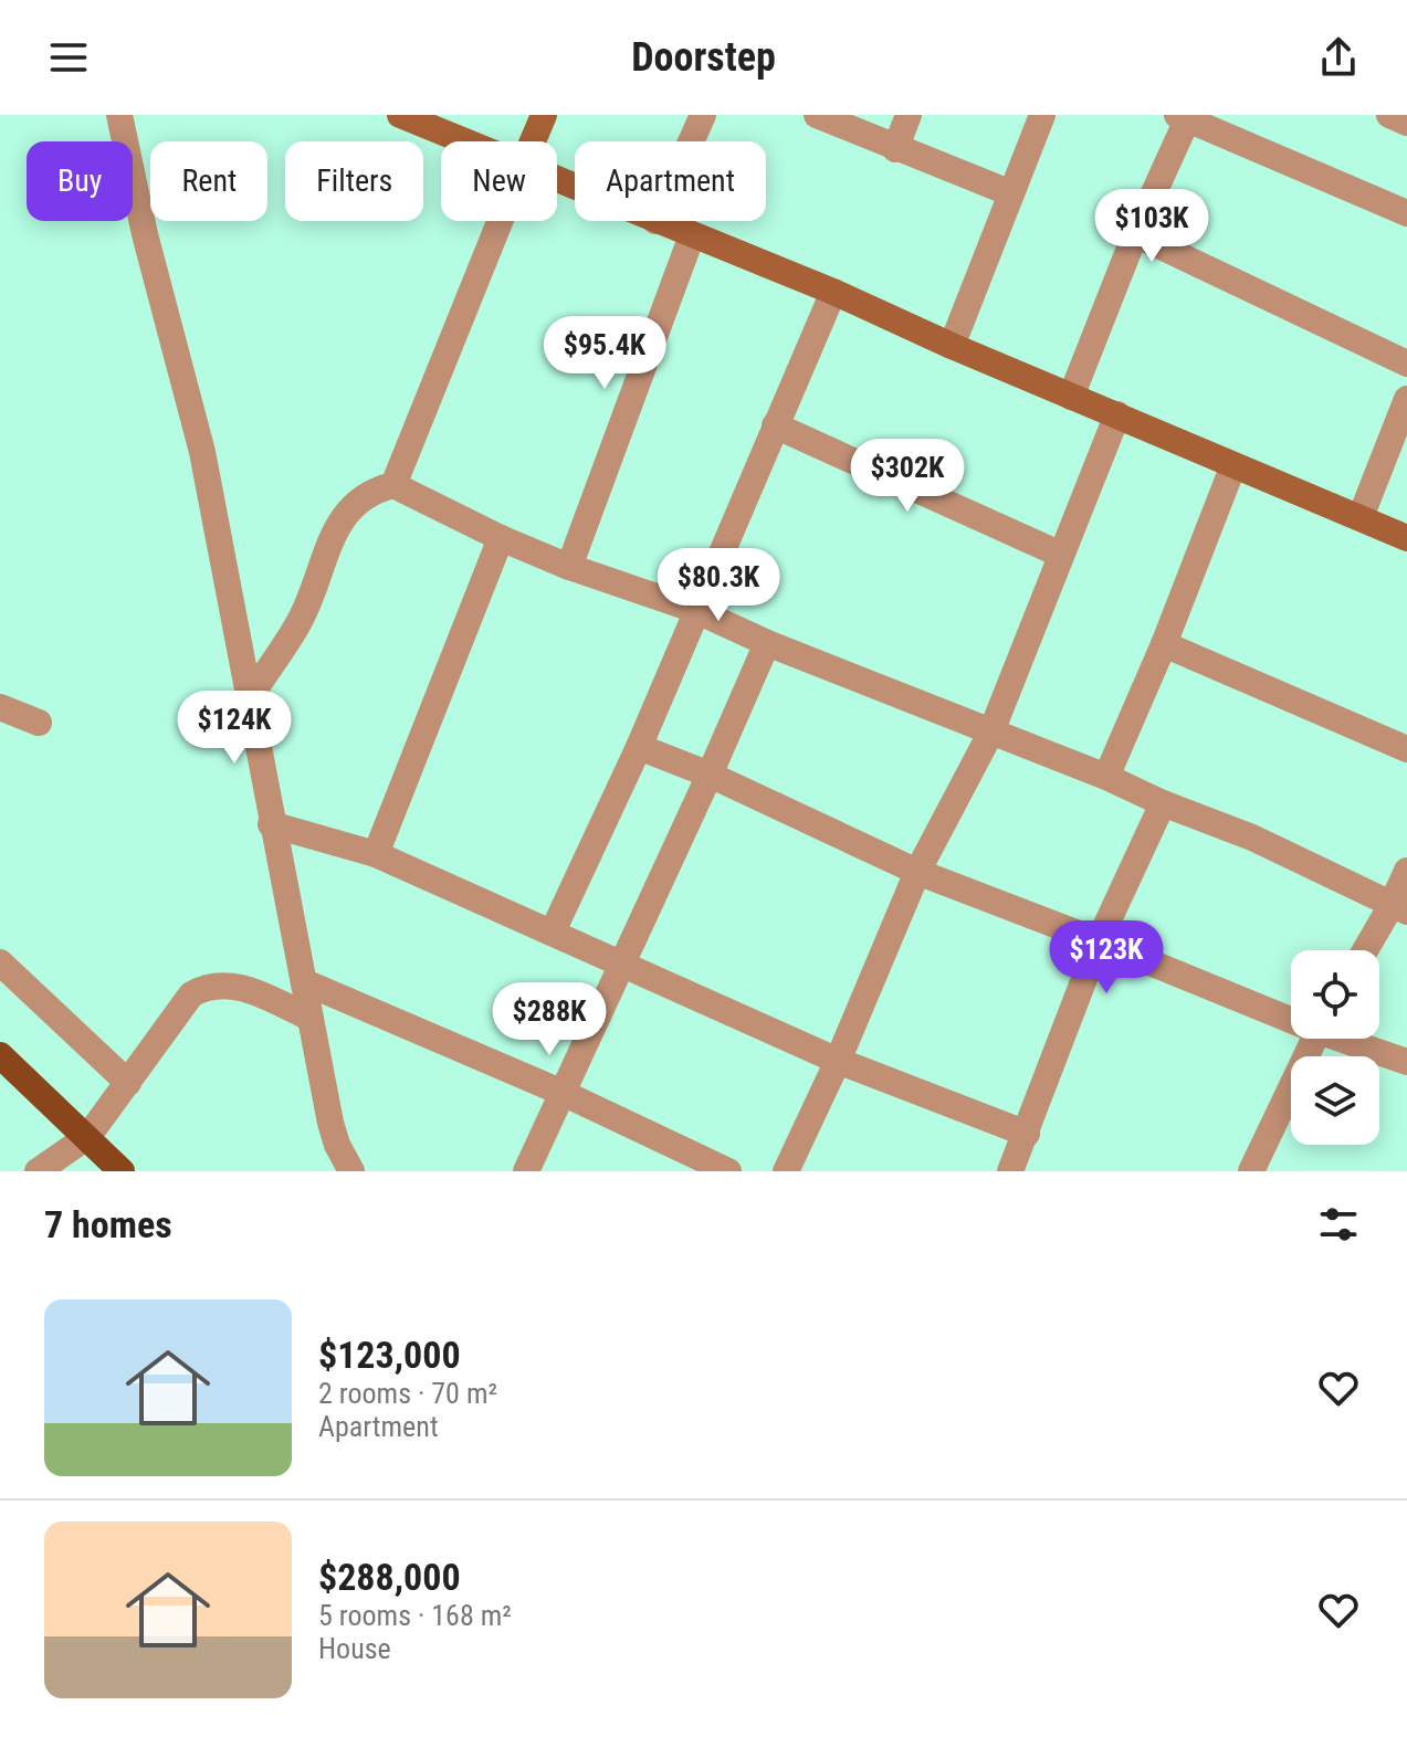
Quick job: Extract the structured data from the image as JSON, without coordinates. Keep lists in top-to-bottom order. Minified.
{"page":{"header":"Doorstep","chip":["Buy","Rent","Filters","New","Apartment"],"price":["$103K","$95.4K","$302K","$80.3K","$124K","$123K","$288K"],"heading":"7 homes","list":[{"name":"$123,000","note":"2 rooms · 70 m² · Apartment"},{"name":"$288,000","note":"5 rooms · 168 m² · House"}]}}
